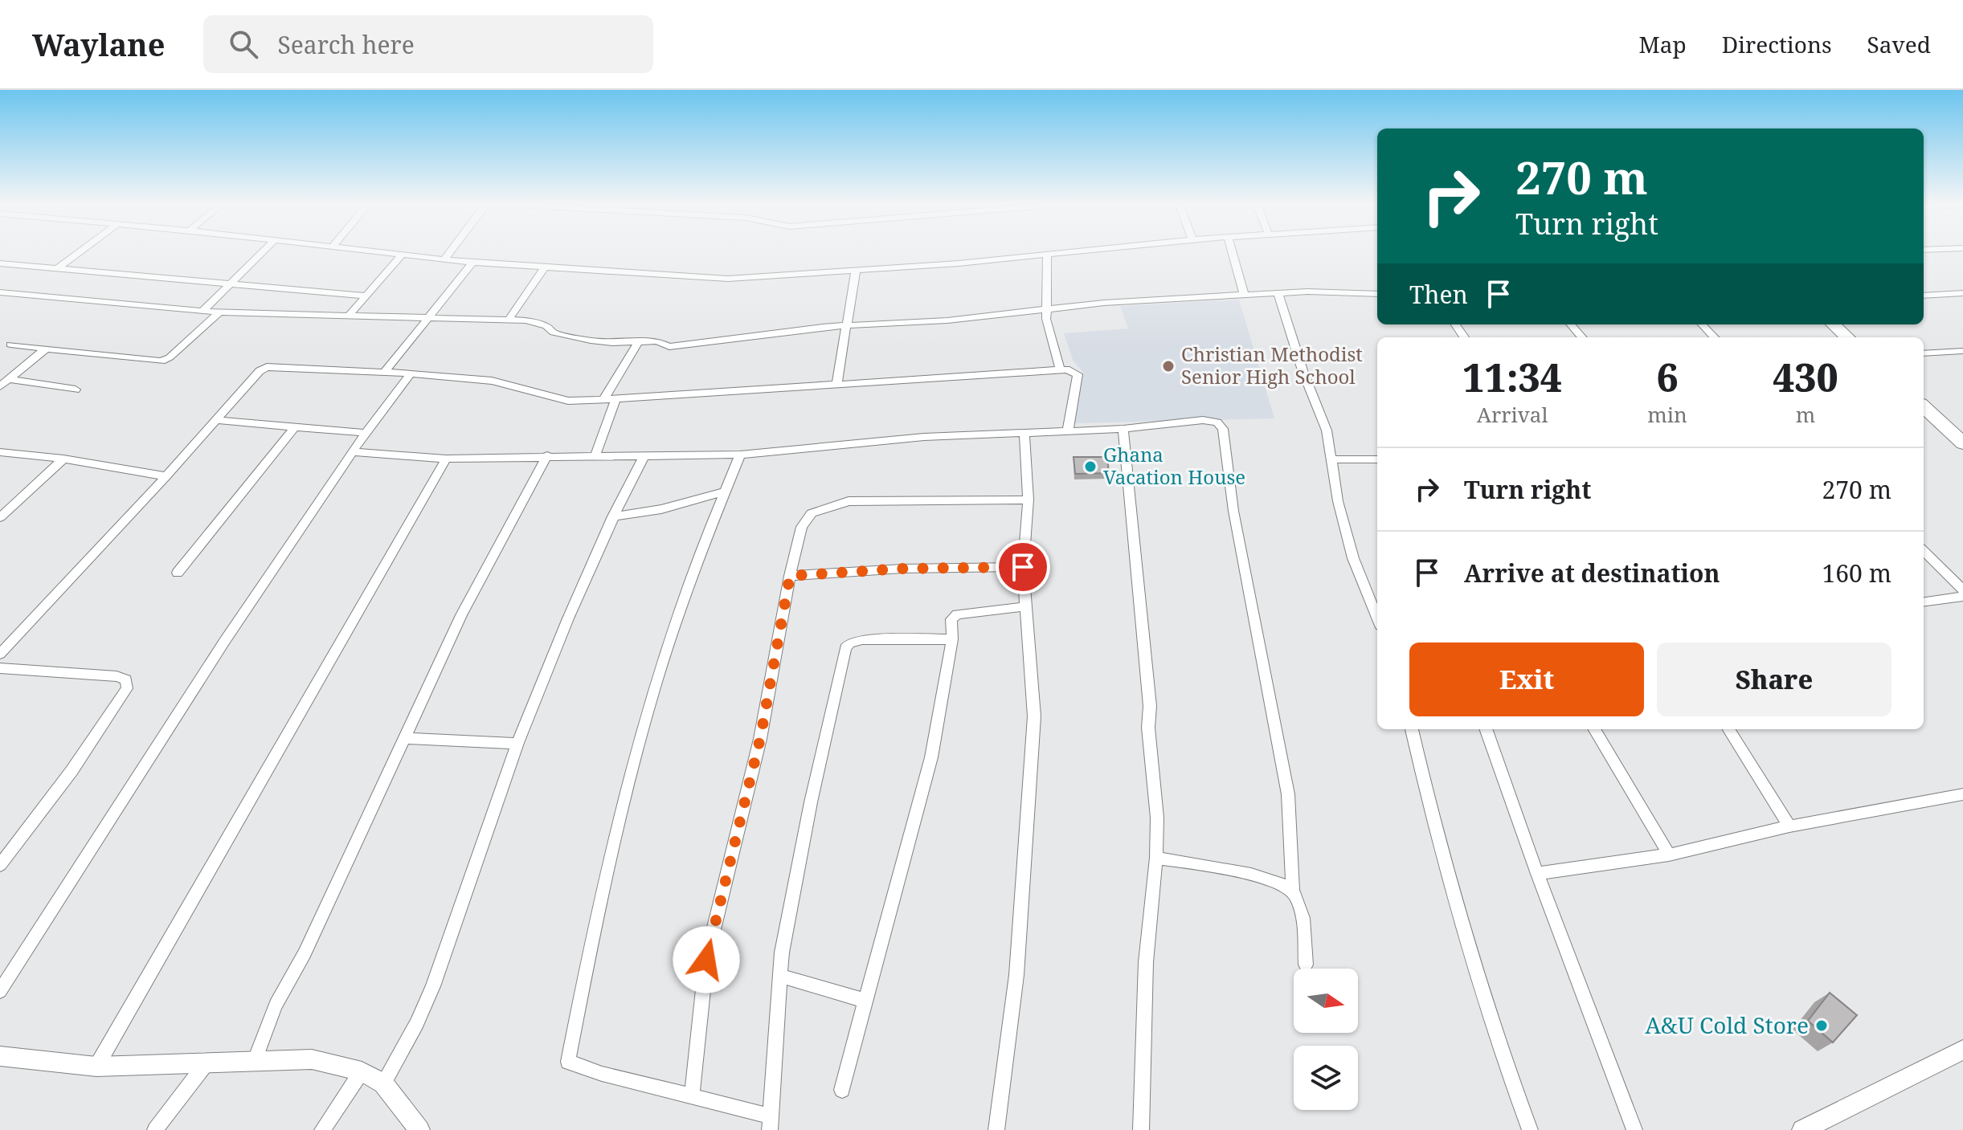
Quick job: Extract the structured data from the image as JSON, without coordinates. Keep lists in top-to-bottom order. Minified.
{"places":["Christian Methodist Senior High School","Ghana Vacation House","A&U Cold Store"],"north":"right","page":{"header":"Waylane","search":"Search here","nav":["Map","Directions","Saved"],"turn":["270 m","Turn right"],"then":"Then","eta":["11:34","Arrival","6","min","430","m"],"list":[{"name":"Turn right","value":"270 m"},{"name":"Arrive at destination","value":"160 m"}],"buttons":["Exit","Share"]}}
